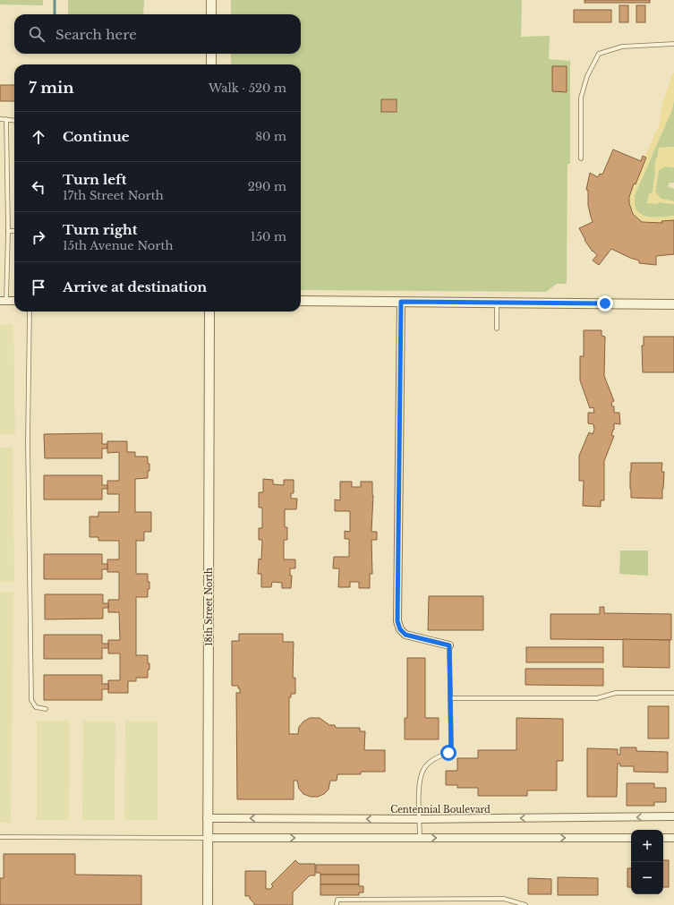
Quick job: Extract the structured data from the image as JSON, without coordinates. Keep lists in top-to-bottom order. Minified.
{"streets":{"street":["18th Street North","Centennial Boulevard"]},"crossings":[["18th Street North","Centennial Boulevard"]],"page":{"search":"Search here","heading":["7 min","Walk · 520 m"],"list":[["Continue","80 m"],["Turn left","17th Street North","290 m"],["Turn right","15th Avenue North","150 m"],"Arrive at destination"],"map_buttons":["+","−"]}}
